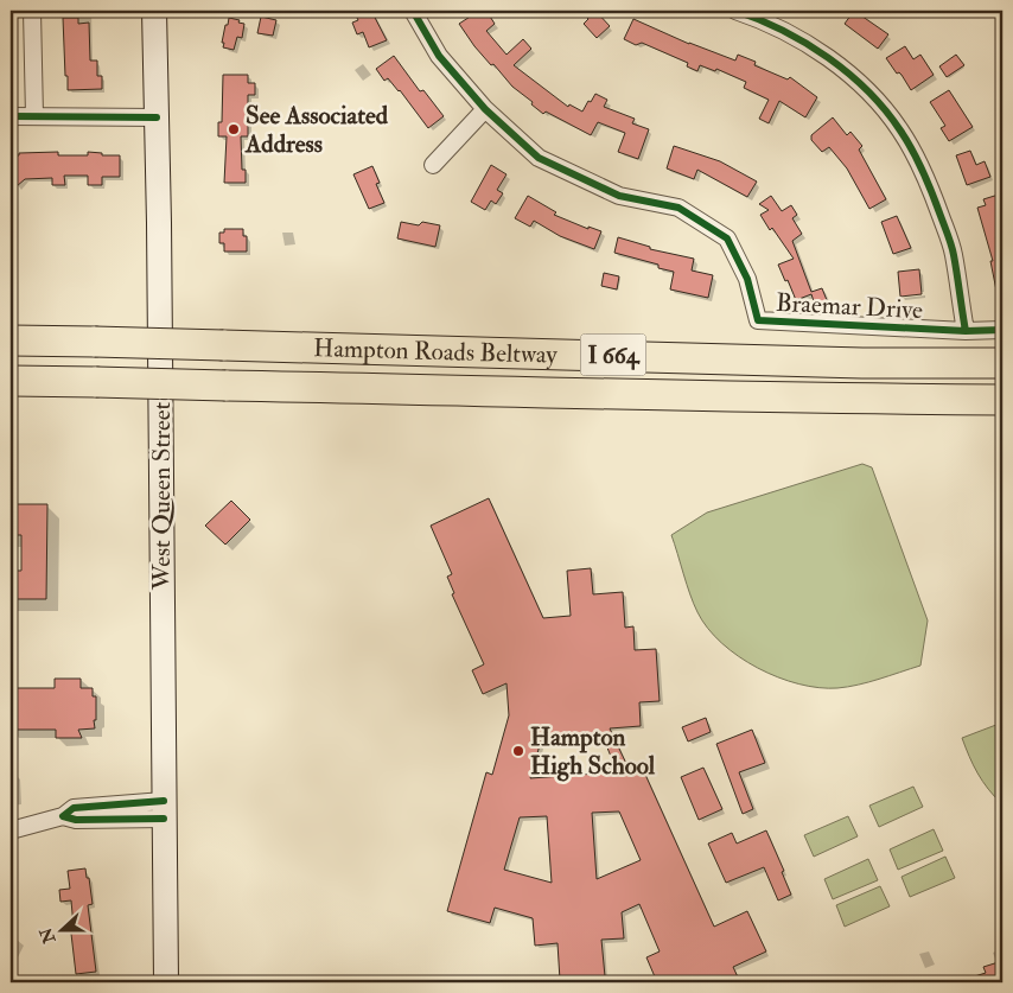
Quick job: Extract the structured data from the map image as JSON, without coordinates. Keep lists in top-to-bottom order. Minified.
{"streets":{"highway":["Hampton Roads Beltway","I 664"],"main road":["West Queen Street"],"street":["Braemar Drive"]},"places":["See Associated Address","Hampton High School"],"north":"left"}
